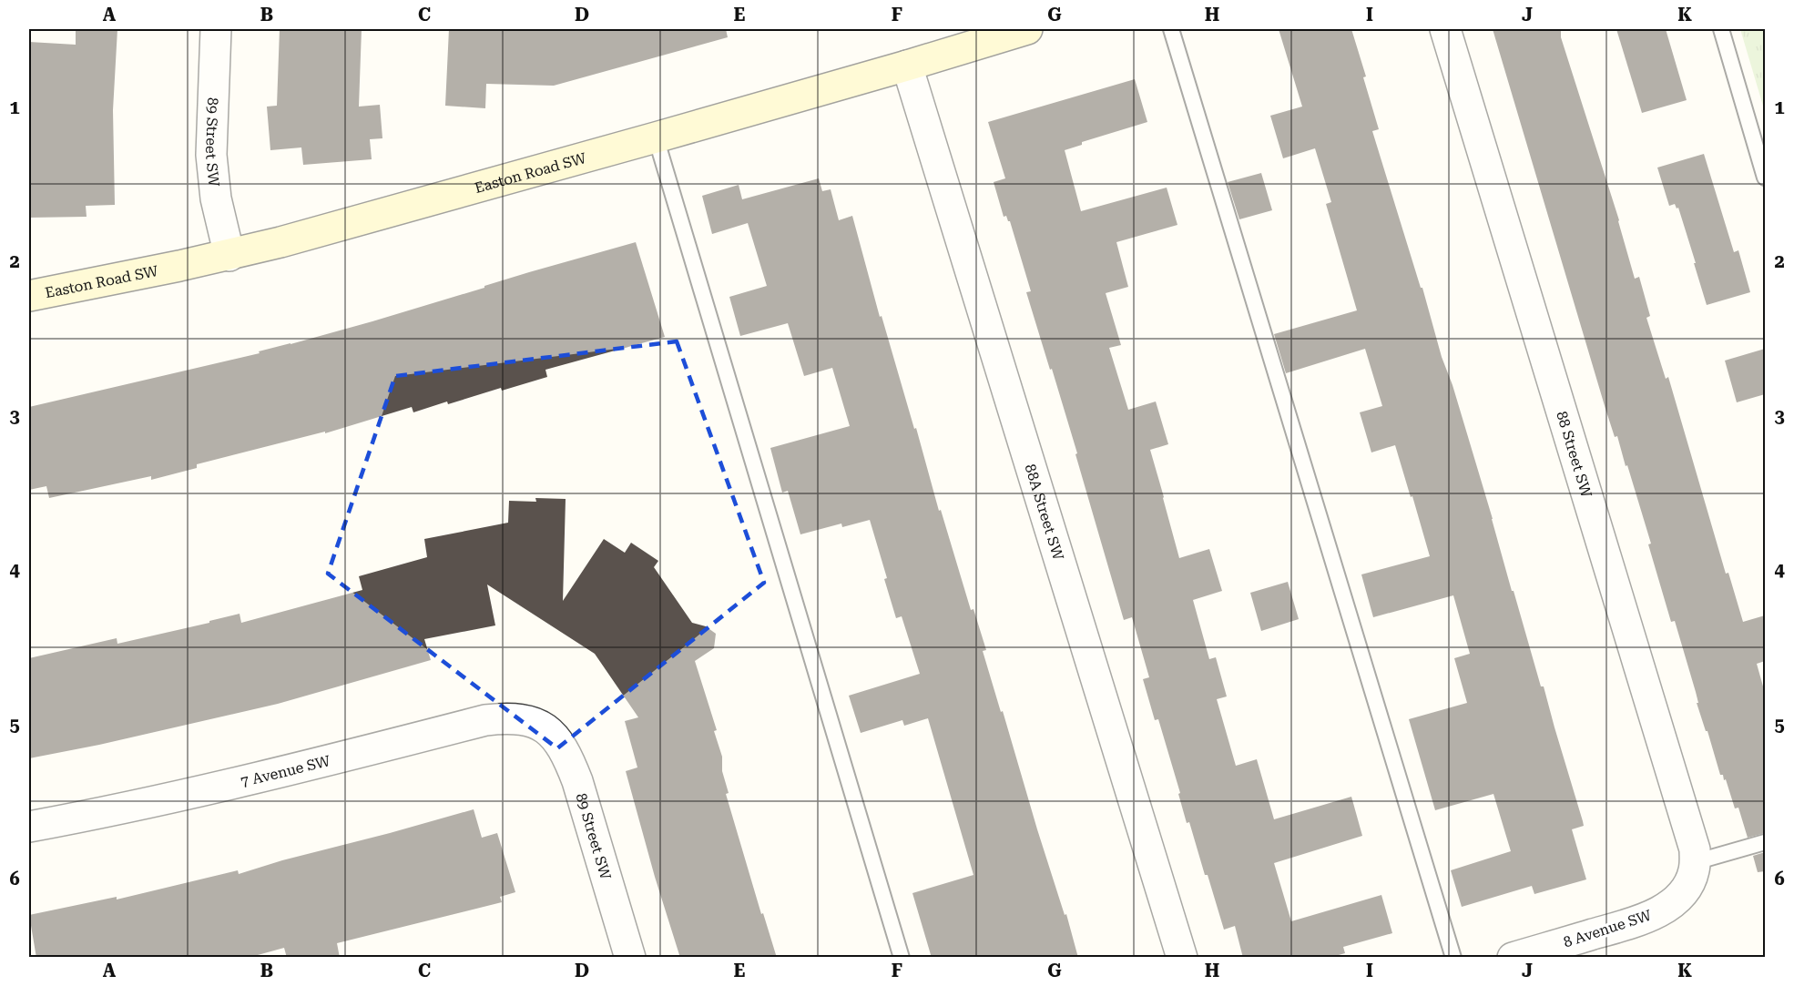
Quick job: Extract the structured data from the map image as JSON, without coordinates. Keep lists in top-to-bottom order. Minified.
{"streets":{"street":["89 Street SW","Easton Road SW","88 Street SW","88A Street SW","7 Avenue SW","8 Avenue SW"]},"crossings":[["89 Street SW","Easton Road SW"],["89 Street SW","7 Avenue SW"],["Easton Road SW","88A Street SW"],["88 Street SW","8 Avenue SW"]],"grid":{"columns":["A","B","C","D","E","F","G","H","I","J","K"],"rows":["1","2","3","4","5","6"]}}
